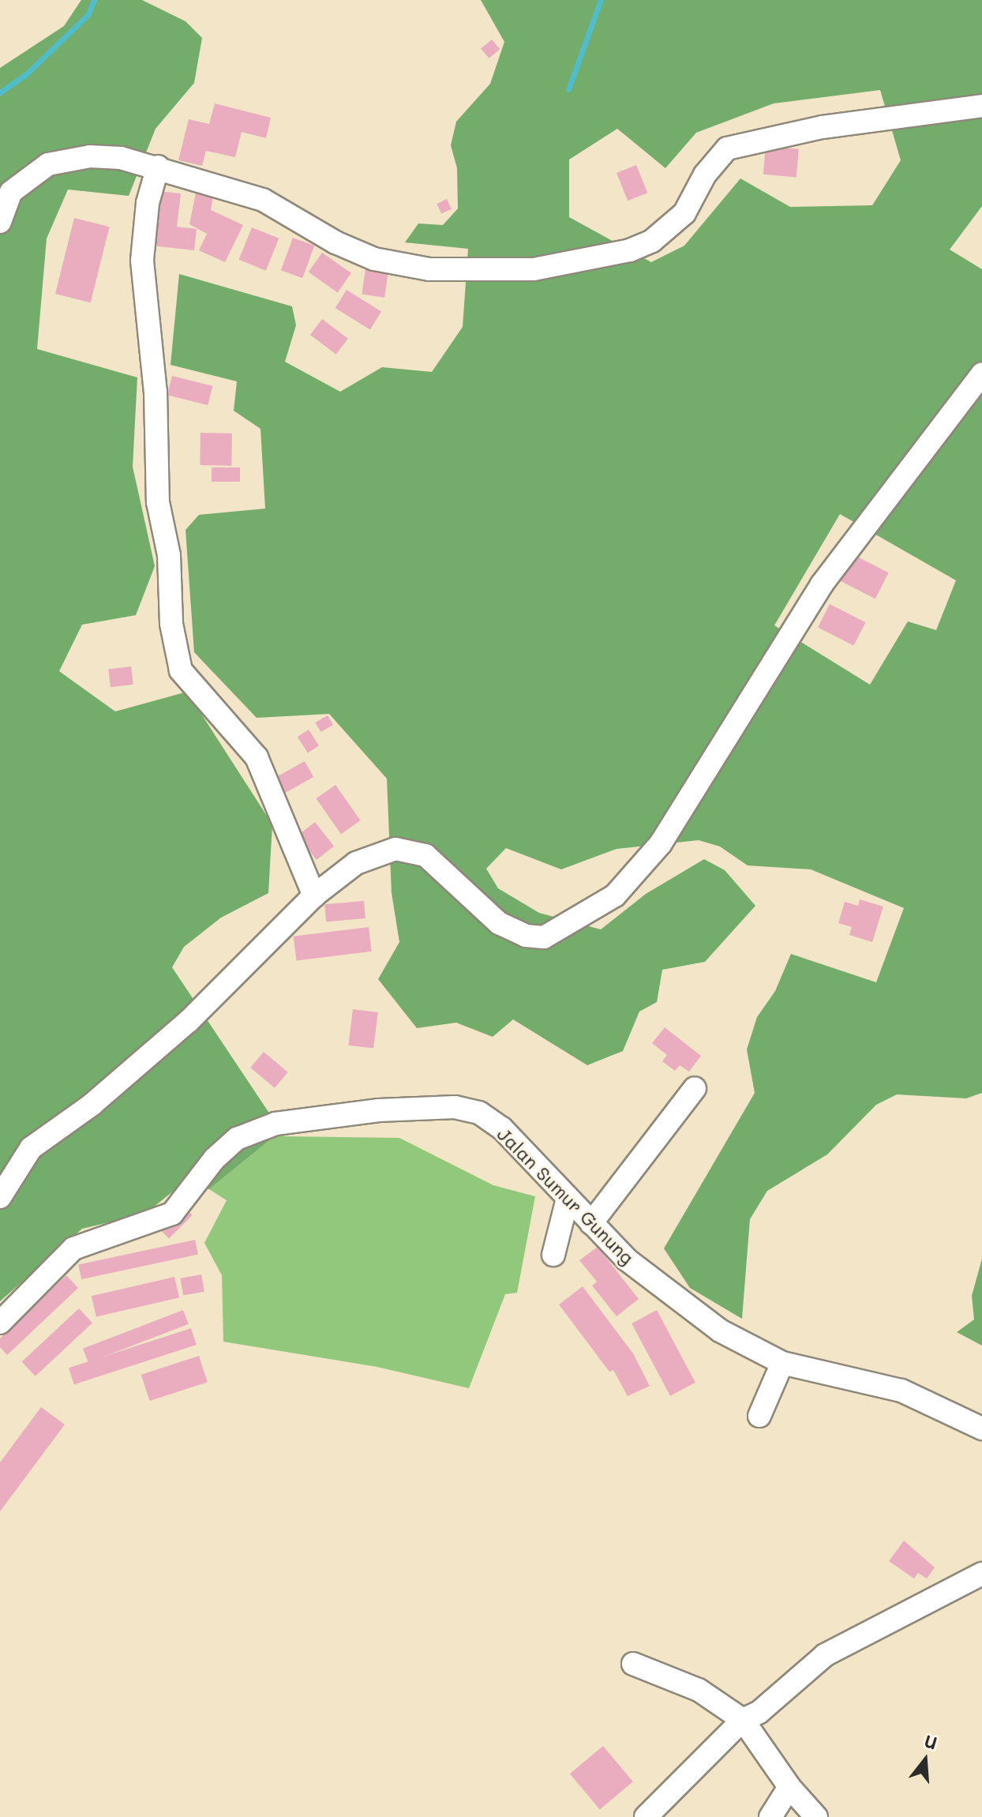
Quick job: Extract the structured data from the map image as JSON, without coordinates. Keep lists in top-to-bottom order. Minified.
{"streets":{"street":["Jalan Sumur Gunung"]},"north":"top"}
